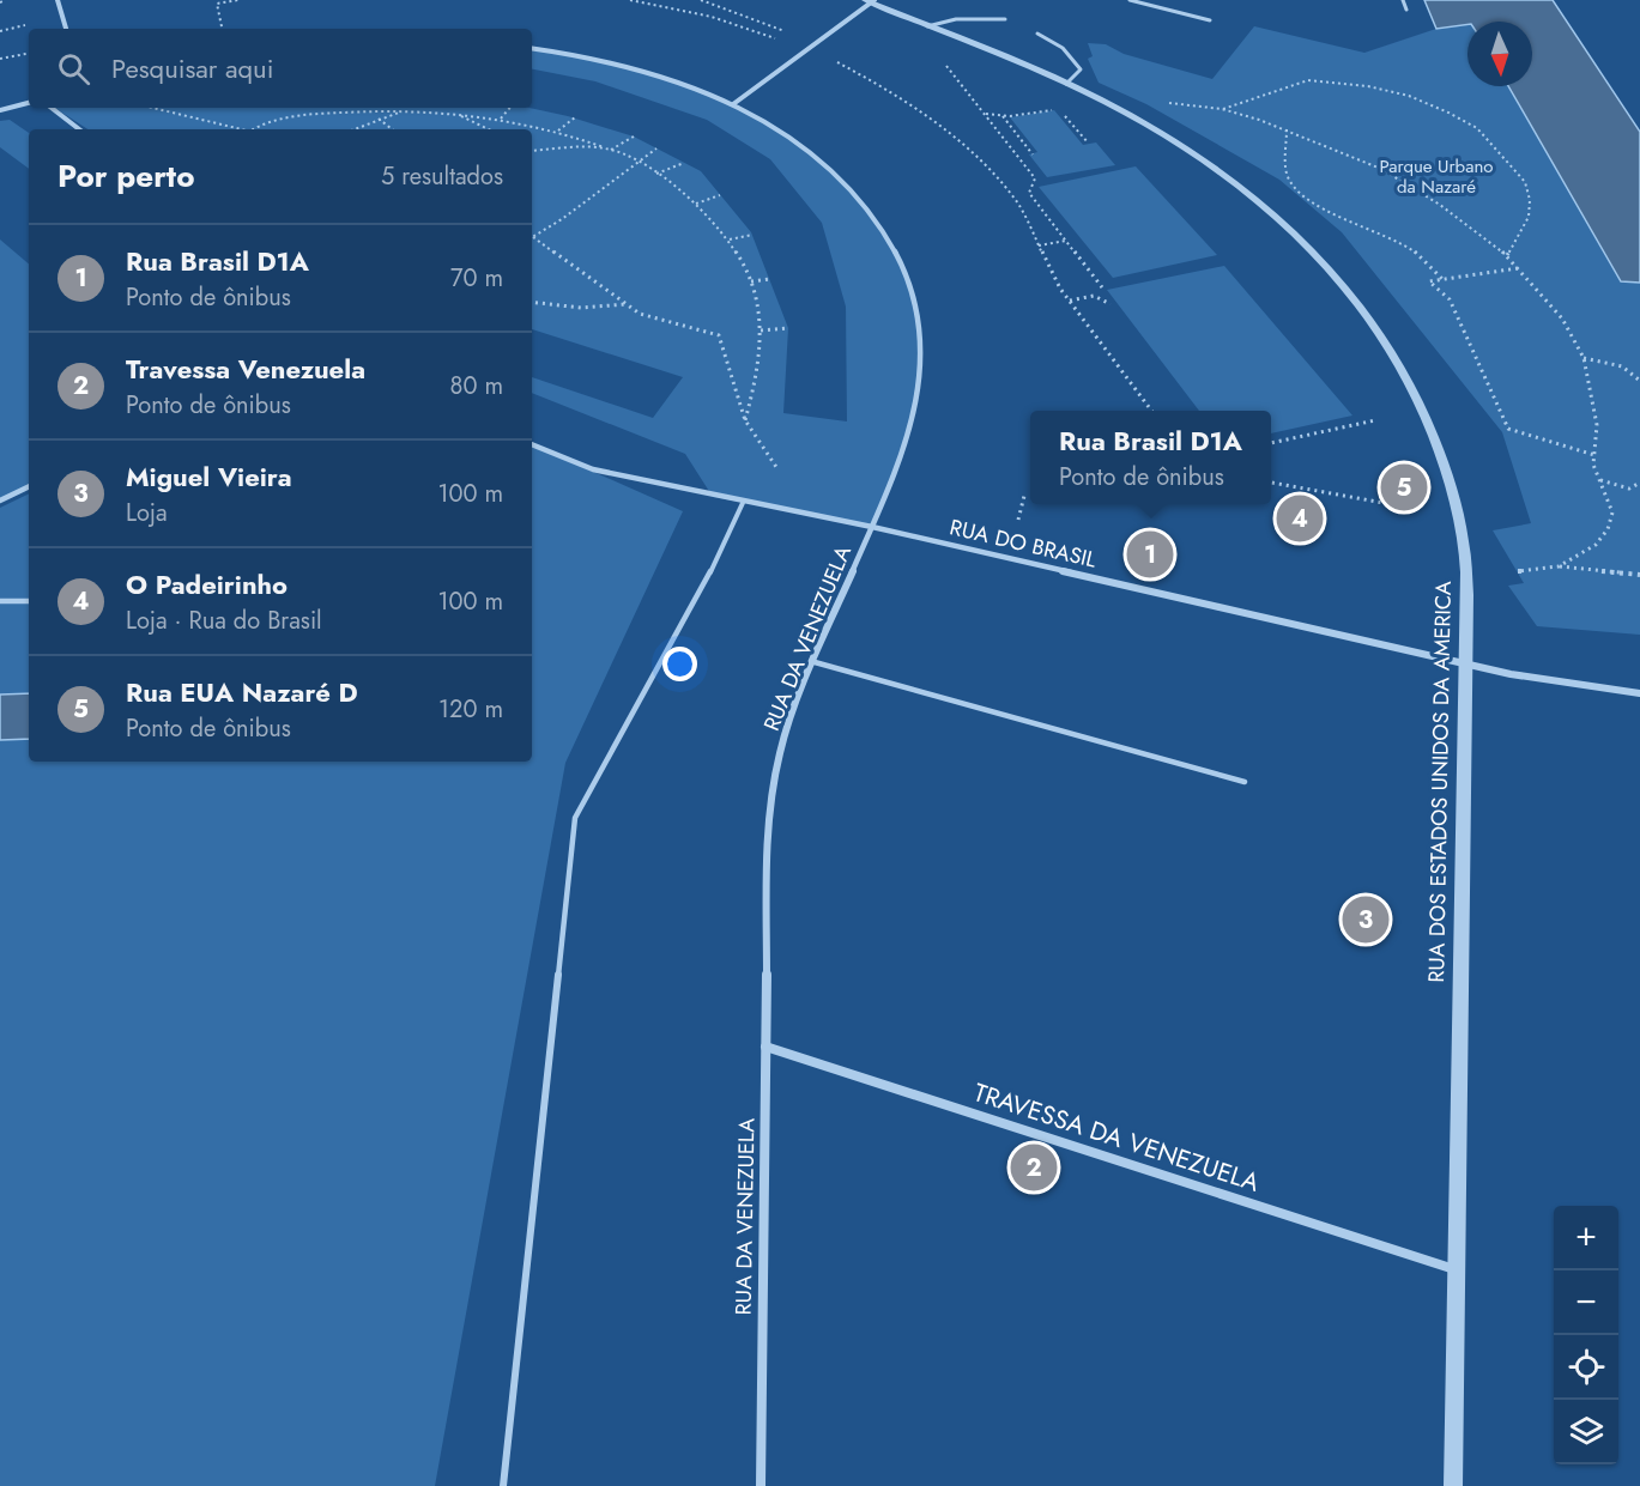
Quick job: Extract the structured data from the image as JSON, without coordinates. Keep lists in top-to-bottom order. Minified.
{"streets":{"street":["RUA DO BRASIL","RUA DA VENEZUELA","RUA DOS ESTADOS UNIDOS DA AMERICA","TRAVESSA DA VENEZUELA"]},"crossings":[["RUA DO BRASIL","RUA DA VENEZUELA"],["RUA DO BRASIL","RUA DOS ESTADOS UNIDOS DA AMERICA"],["RUA DA VENEZUELA","TRAVESSA DA VENEZUELA"],["RUA DOS ESTADOS UNIDOS DA AMERICA","TRAVESSA DA VENEZUELA"]],"parks":["Parque Urbano da Nazaré"],"north":"bottom","page":{"search":"Pesquisar aqui","heading":["Por perto","5 resultados"],"list":[{"mark":"1","name":"Rua Brasil D1A","note":"Ponto de ônibus","value":"70 m"},{"mark":"2","name":"Travessa Venezuela","note":"Ponto de ônibus","value":"80 m"},{"mark":"3","name":"Miguel Vieira","note":"Loja","value":"100 m"},{"mark":"4","name":"O Padeirinho","note":"Loja · Rua do Brasil","value":"100 m"},{"mark":"5","name":"Rua EUA Nazaré D","note":"Ponto de ônibus","value":"120 m"}],"popup":["Rua Brasil D1A","Ponto de ônibus"],"pins":["5","4","1","3","2"],"map_buttons":["+","−"]}}
